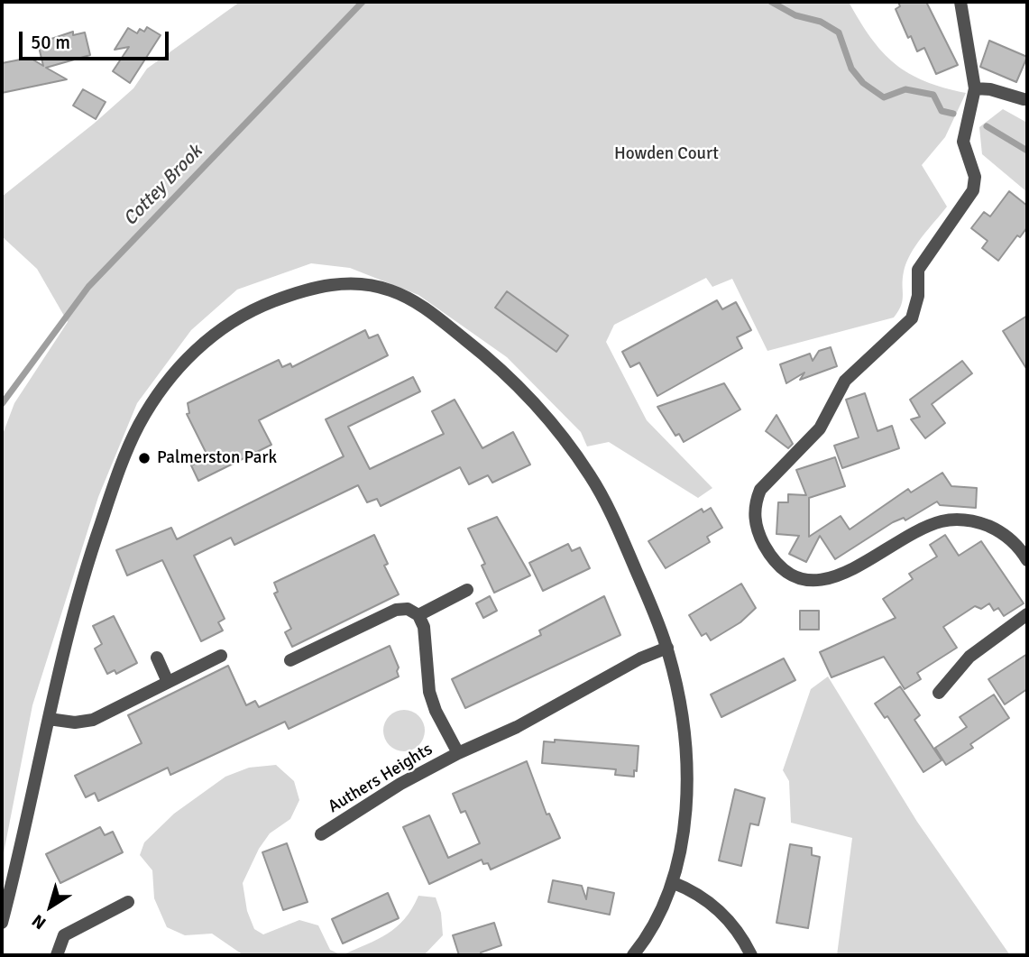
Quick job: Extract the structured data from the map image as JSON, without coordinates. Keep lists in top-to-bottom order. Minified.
{"streets":{"street":["Authers Heights"]},"water":["Cottey Brook"],"parks":["Howden Court"],"places":["Palmerston Park"],"scale_bar":"50 m","north":"bottom left"}
